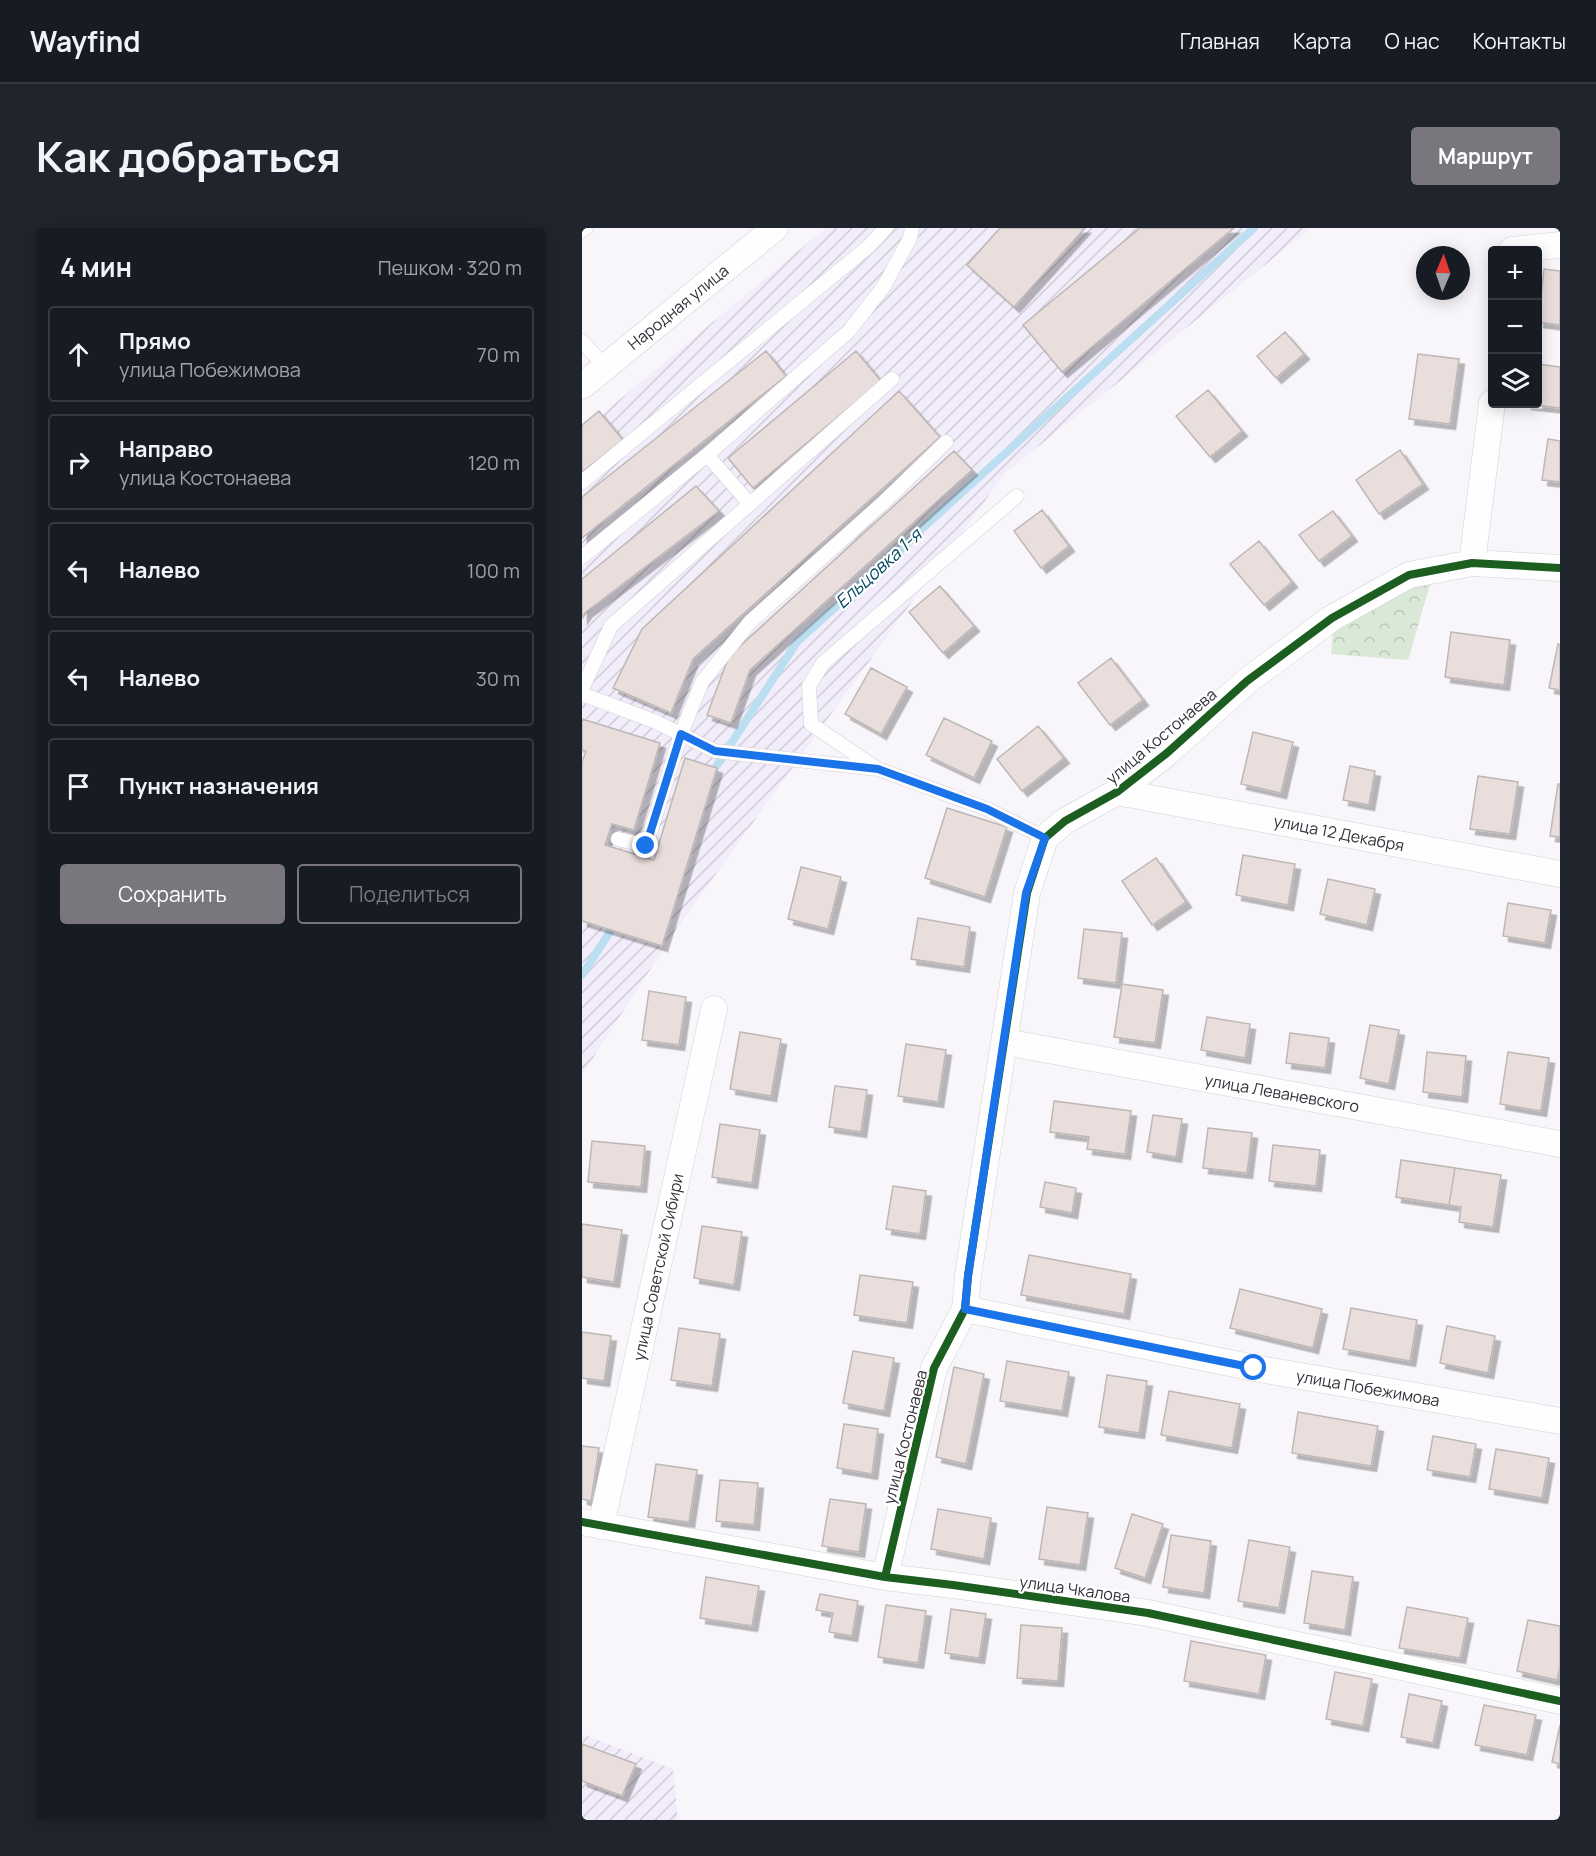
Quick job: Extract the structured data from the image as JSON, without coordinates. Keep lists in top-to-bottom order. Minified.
{"streets":{"street":["Народная улица","улица Костонаева","улица 12 Декабря","улица Леваневского","улица Советской Сибири","улица Побежимова","улица Чкалова"]},"crossings":[["улица Костонаева","улица 12 Декабря"],["улица Костонаева","улица Леваневского"],["улица Костонаева","улица Побежимова"],["улица Костонаева","улица Чкалова"],["улица Советской Сибири","улица Чкалова"]],"water":["Ельцовка 1-я"],"north":"top","page":{"header":"Wayfind","nav":["Главная","Карта","О нас","Контакты"],"title":"Как добраться","buttons":["Маршрут",["Сохранить","Поделиться"]],"heading":["4 мин","Пешком · 320 m"],"map_buttons":["+","−"],"list":[["Прямо","улица Побежимова","70 m"],["Направо","улица Костонаева","120 m"],["Налево","100 m"],["Налево","30 m"],"Пункт назначения"]}}
